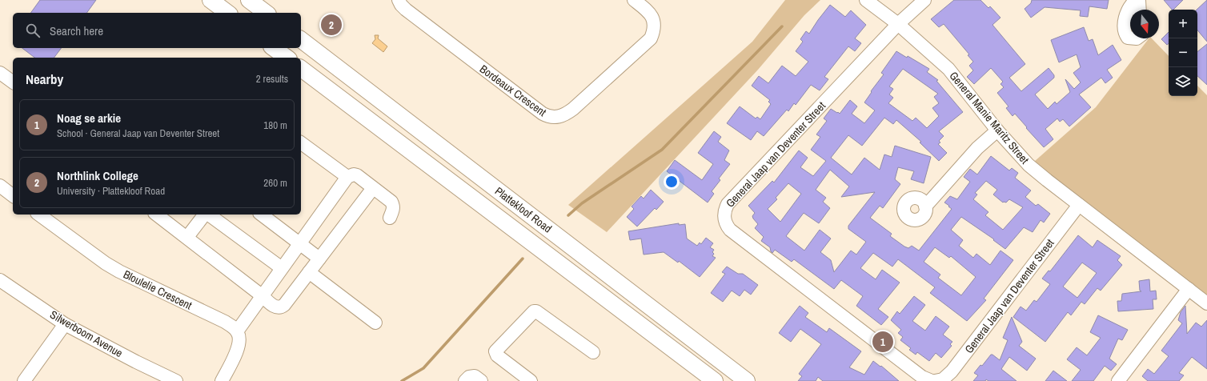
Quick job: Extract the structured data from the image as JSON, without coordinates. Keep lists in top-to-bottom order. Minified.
{"streets":{"main road":["Plattekloof Road"],"street":["Bordeaux Crescent","General Manie Maritz Street","General Jaap van Deventer Street","Bloulelie Crescent","Silwerboom Avenue"]},"crossings":[["General Manie Maritz Street","General Jaap van Deventer Street"]],"north":"bottom","page":{"map_buttons":["+","−"],"pins":["2","1"],"search":"Search here","heading":["Nearby","2 results"],"list":[{"mark":"1","name":"Noag se arkie","note":"School · General Jaap van Deventer Street","value":"180 m"},{"mark":"2","name":"Northlink College","note":"University · Plattekloof Road","value":"260 m"}]}}
